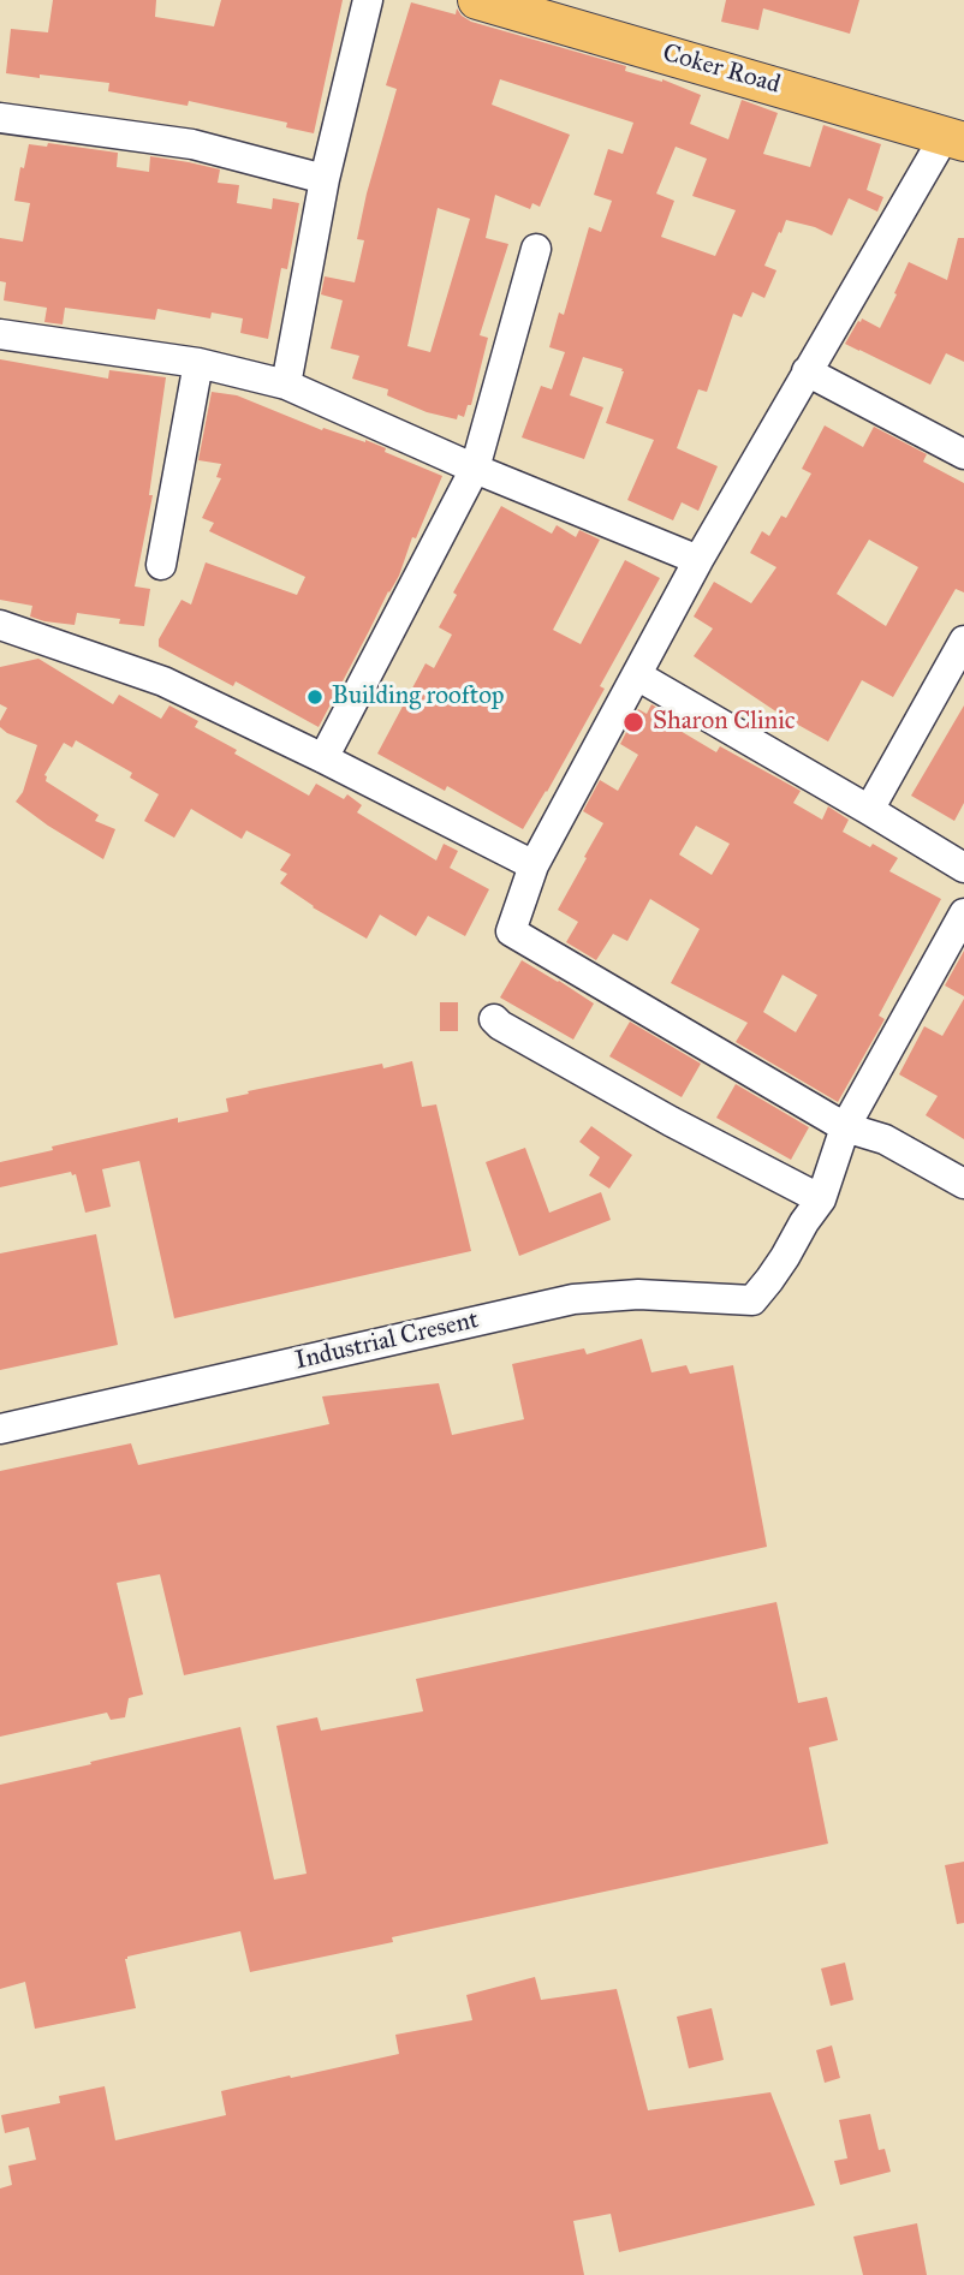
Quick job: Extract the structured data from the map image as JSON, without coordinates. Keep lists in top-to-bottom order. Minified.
{"streets":{"main road":["Coker Road"],"street":["Industrial Cresent"]},"places":["Building rooftop","Sharon Clinic"]}
